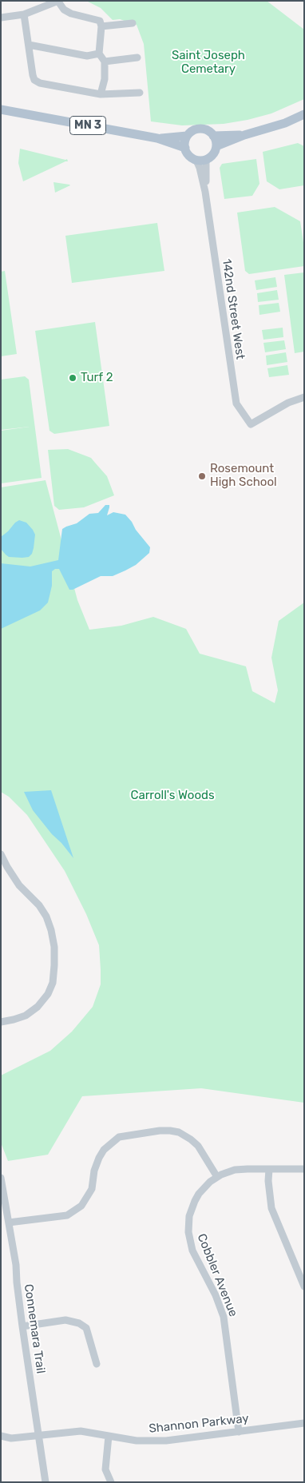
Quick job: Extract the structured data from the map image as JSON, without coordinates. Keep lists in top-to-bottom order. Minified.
{"streets":{"main road":["MN 3"],"street":["142nd Street West","Cobbler Avenue","Connemara Trail","Shannon Parkway"]},"crossings":[["Cobbler Avenue","Shannon Parkway"],["Connemara Trail","Shannon Parkway"]],"parks":["Saint Joseph Cemetary","Carroll's Woods"],"places":["Turf 2","Rosemount High School"]}
